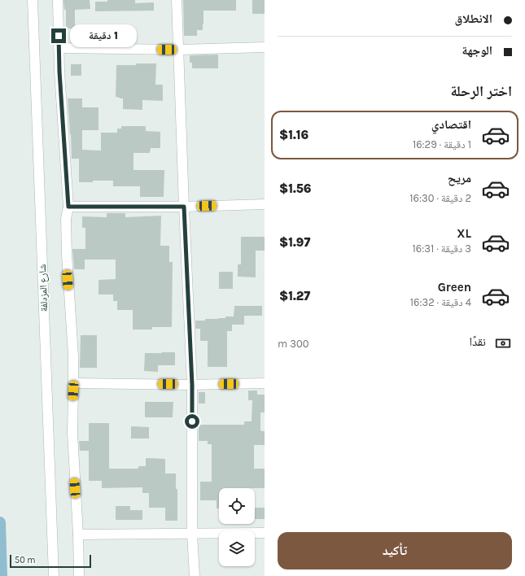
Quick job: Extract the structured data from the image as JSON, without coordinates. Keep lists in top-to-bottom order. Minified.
{"streets":{"street":["شارع المزدلفة"]},"scale_bar":"50 m","page":{"banner":["الانطلاق","الوجهة"],"bubble":"1 دقيقة","heading":"اختر الرحلة","list":[{"name":"اقتصادي","note":"1 دقيقة · 16:29","value":"$1.16"},{"name":"مريح","note":"2 دقيقة · 16:30","value":"$1.56"},{"name":"XL","note":"3 دقيقة · 16:31","value":"$1.97"},{"name":"Green","note":"4 دقيقة · 16:32","value":"$1.27"}],"pay":["نقدًا","300 m"],"buttons":"تأكيد","scale":"50 m"}}
